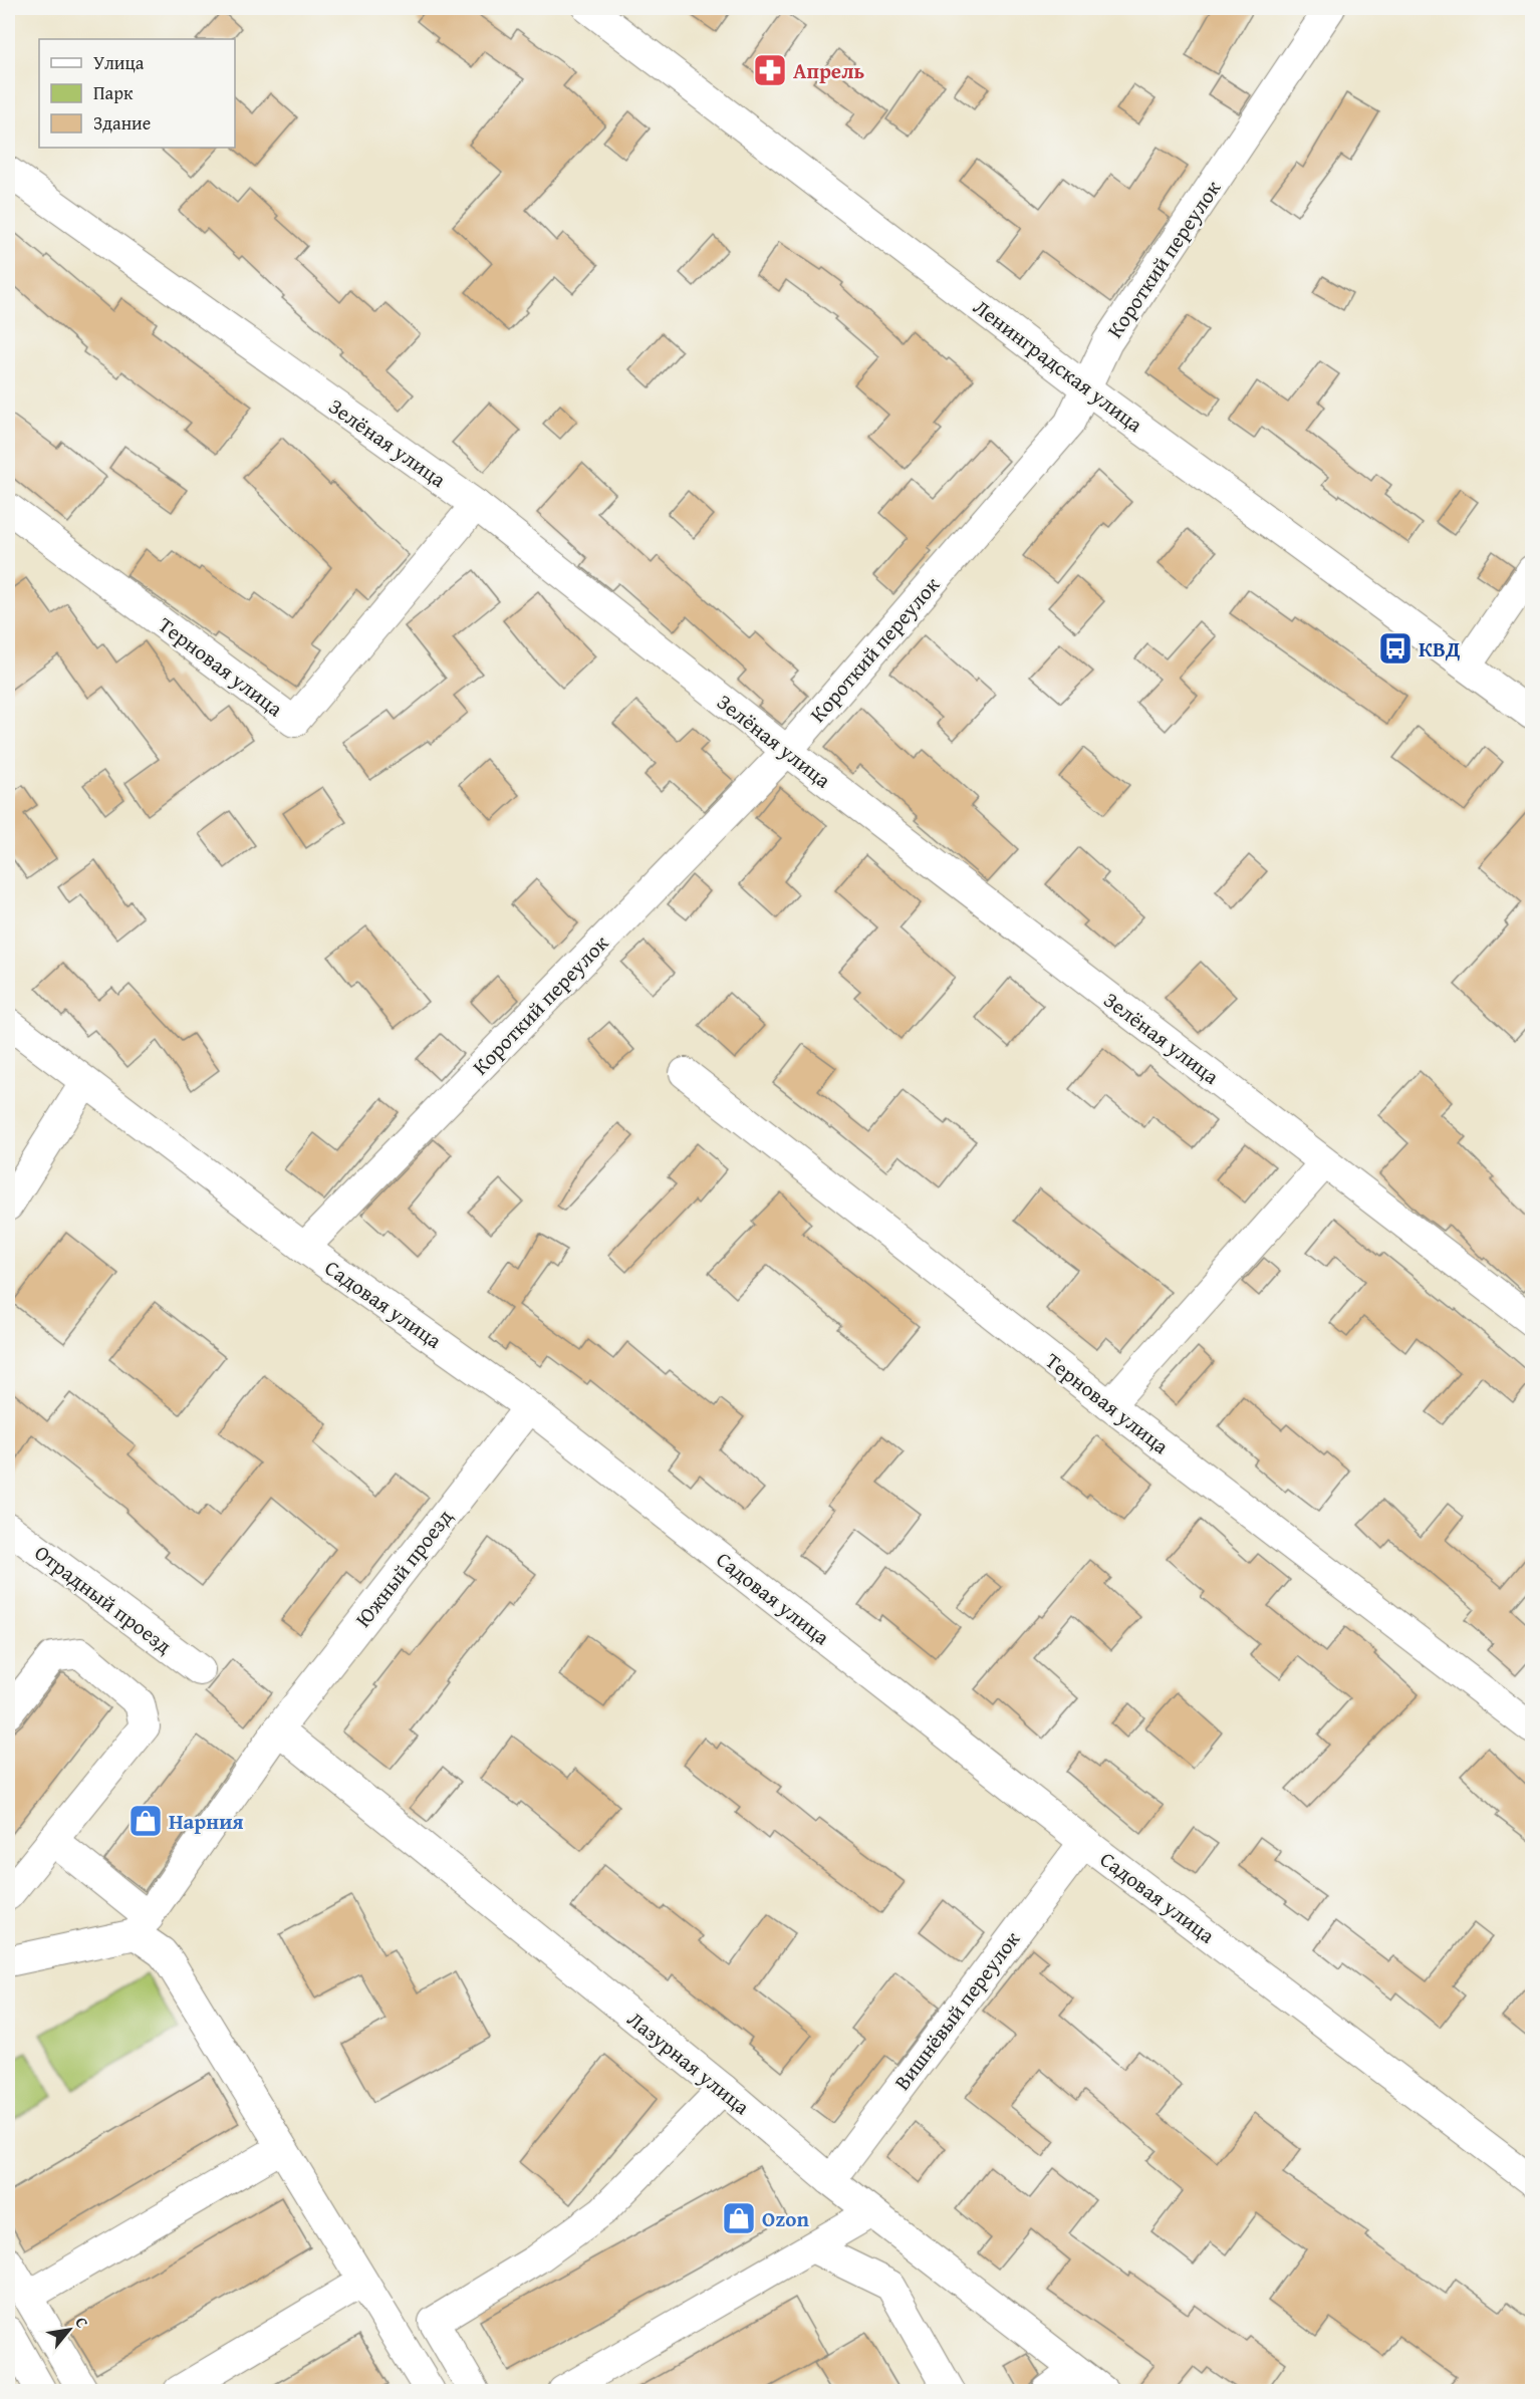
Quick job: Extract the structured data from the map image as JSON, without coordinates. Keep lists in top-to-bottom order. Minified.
{"streets":{"street":["Короткий переулок","Ленинградская улица","Зелёная улица","Терновая улица","Садовая улица","Южный проезд","Отрадный проезд","Вишнёвый переулок","Лазурная улица"]},"crossings":[["Короткий переулок","Ленинградская улица"],["Короткий переулок","Зелёная улица"],["Короткий переулок","Садовая улица"],["Зелёная улица","Терновая улица"],["Садовая улица","Южный проезд"],["Садовая улица","Вишнёвый переулок"],["Южный проезд","Лазурная улица"],["Вишнёвый переулок","Лазурная улица"]],"places":{"pharmacy":["Апрель"],"bus stop":["КВД"],"shop":["Нарния","Ozon"]},"legend":["Улица","Парк","Здание"],"north":"top right"}
